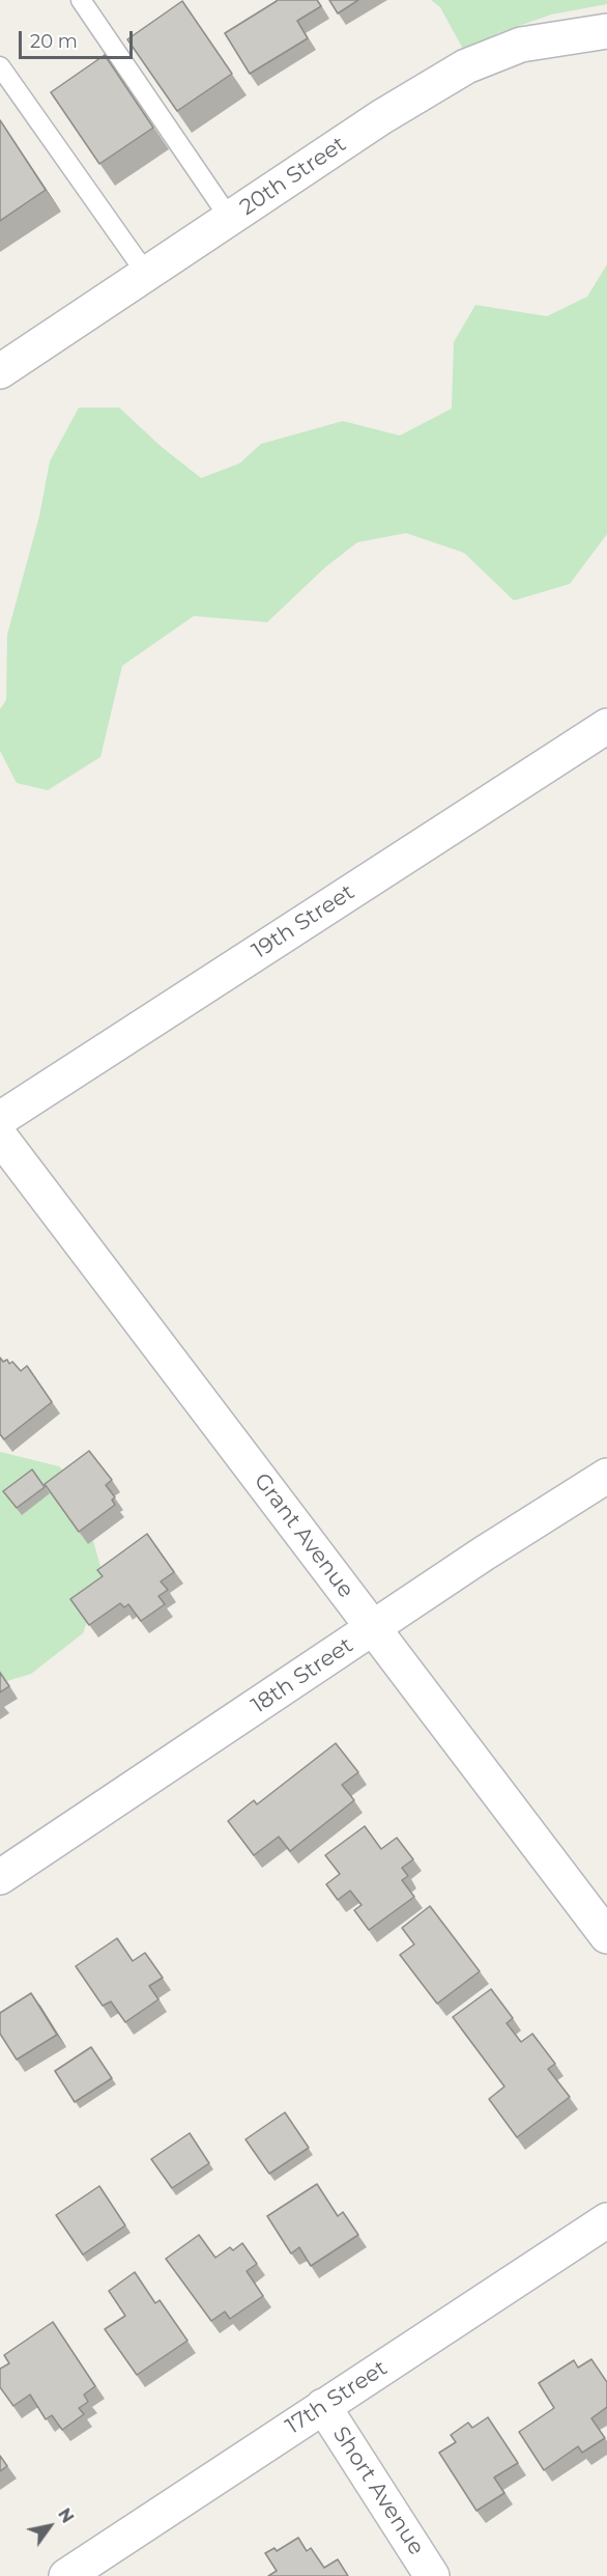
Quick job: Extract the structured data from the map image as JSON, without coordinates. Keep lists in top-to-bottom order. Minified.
{"streets":{"street":["20th Street","19th Street","Grant Avenue","18th Street","17th Street","Short Avenue"]},"crossings":[["Grant Avenue","18th Street"],["17th Street","Short Avenue"]],"scale_bar":"20 m","north":"top right"}
